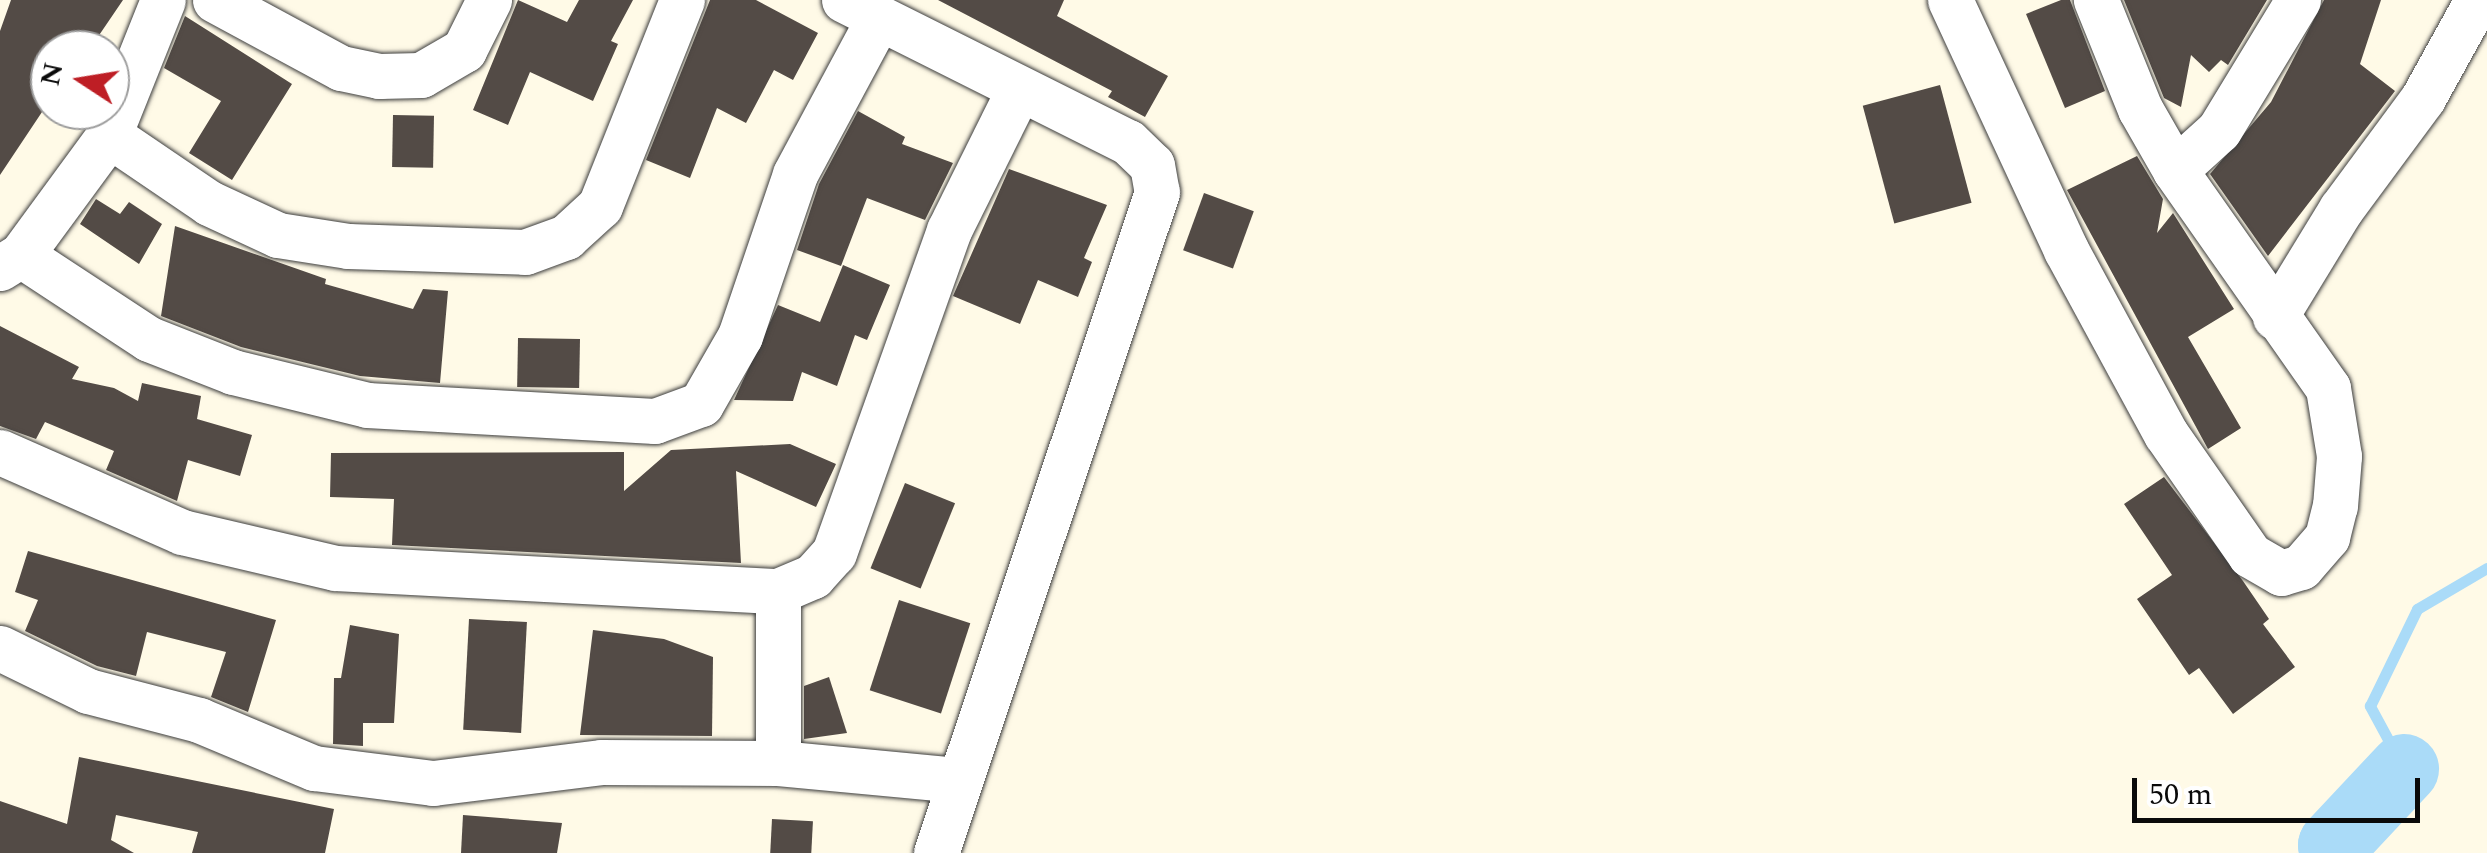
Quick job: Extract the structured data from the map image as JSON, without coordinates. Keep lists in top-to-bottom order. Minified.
{"scale_bar":"50 m","north":"left"}
